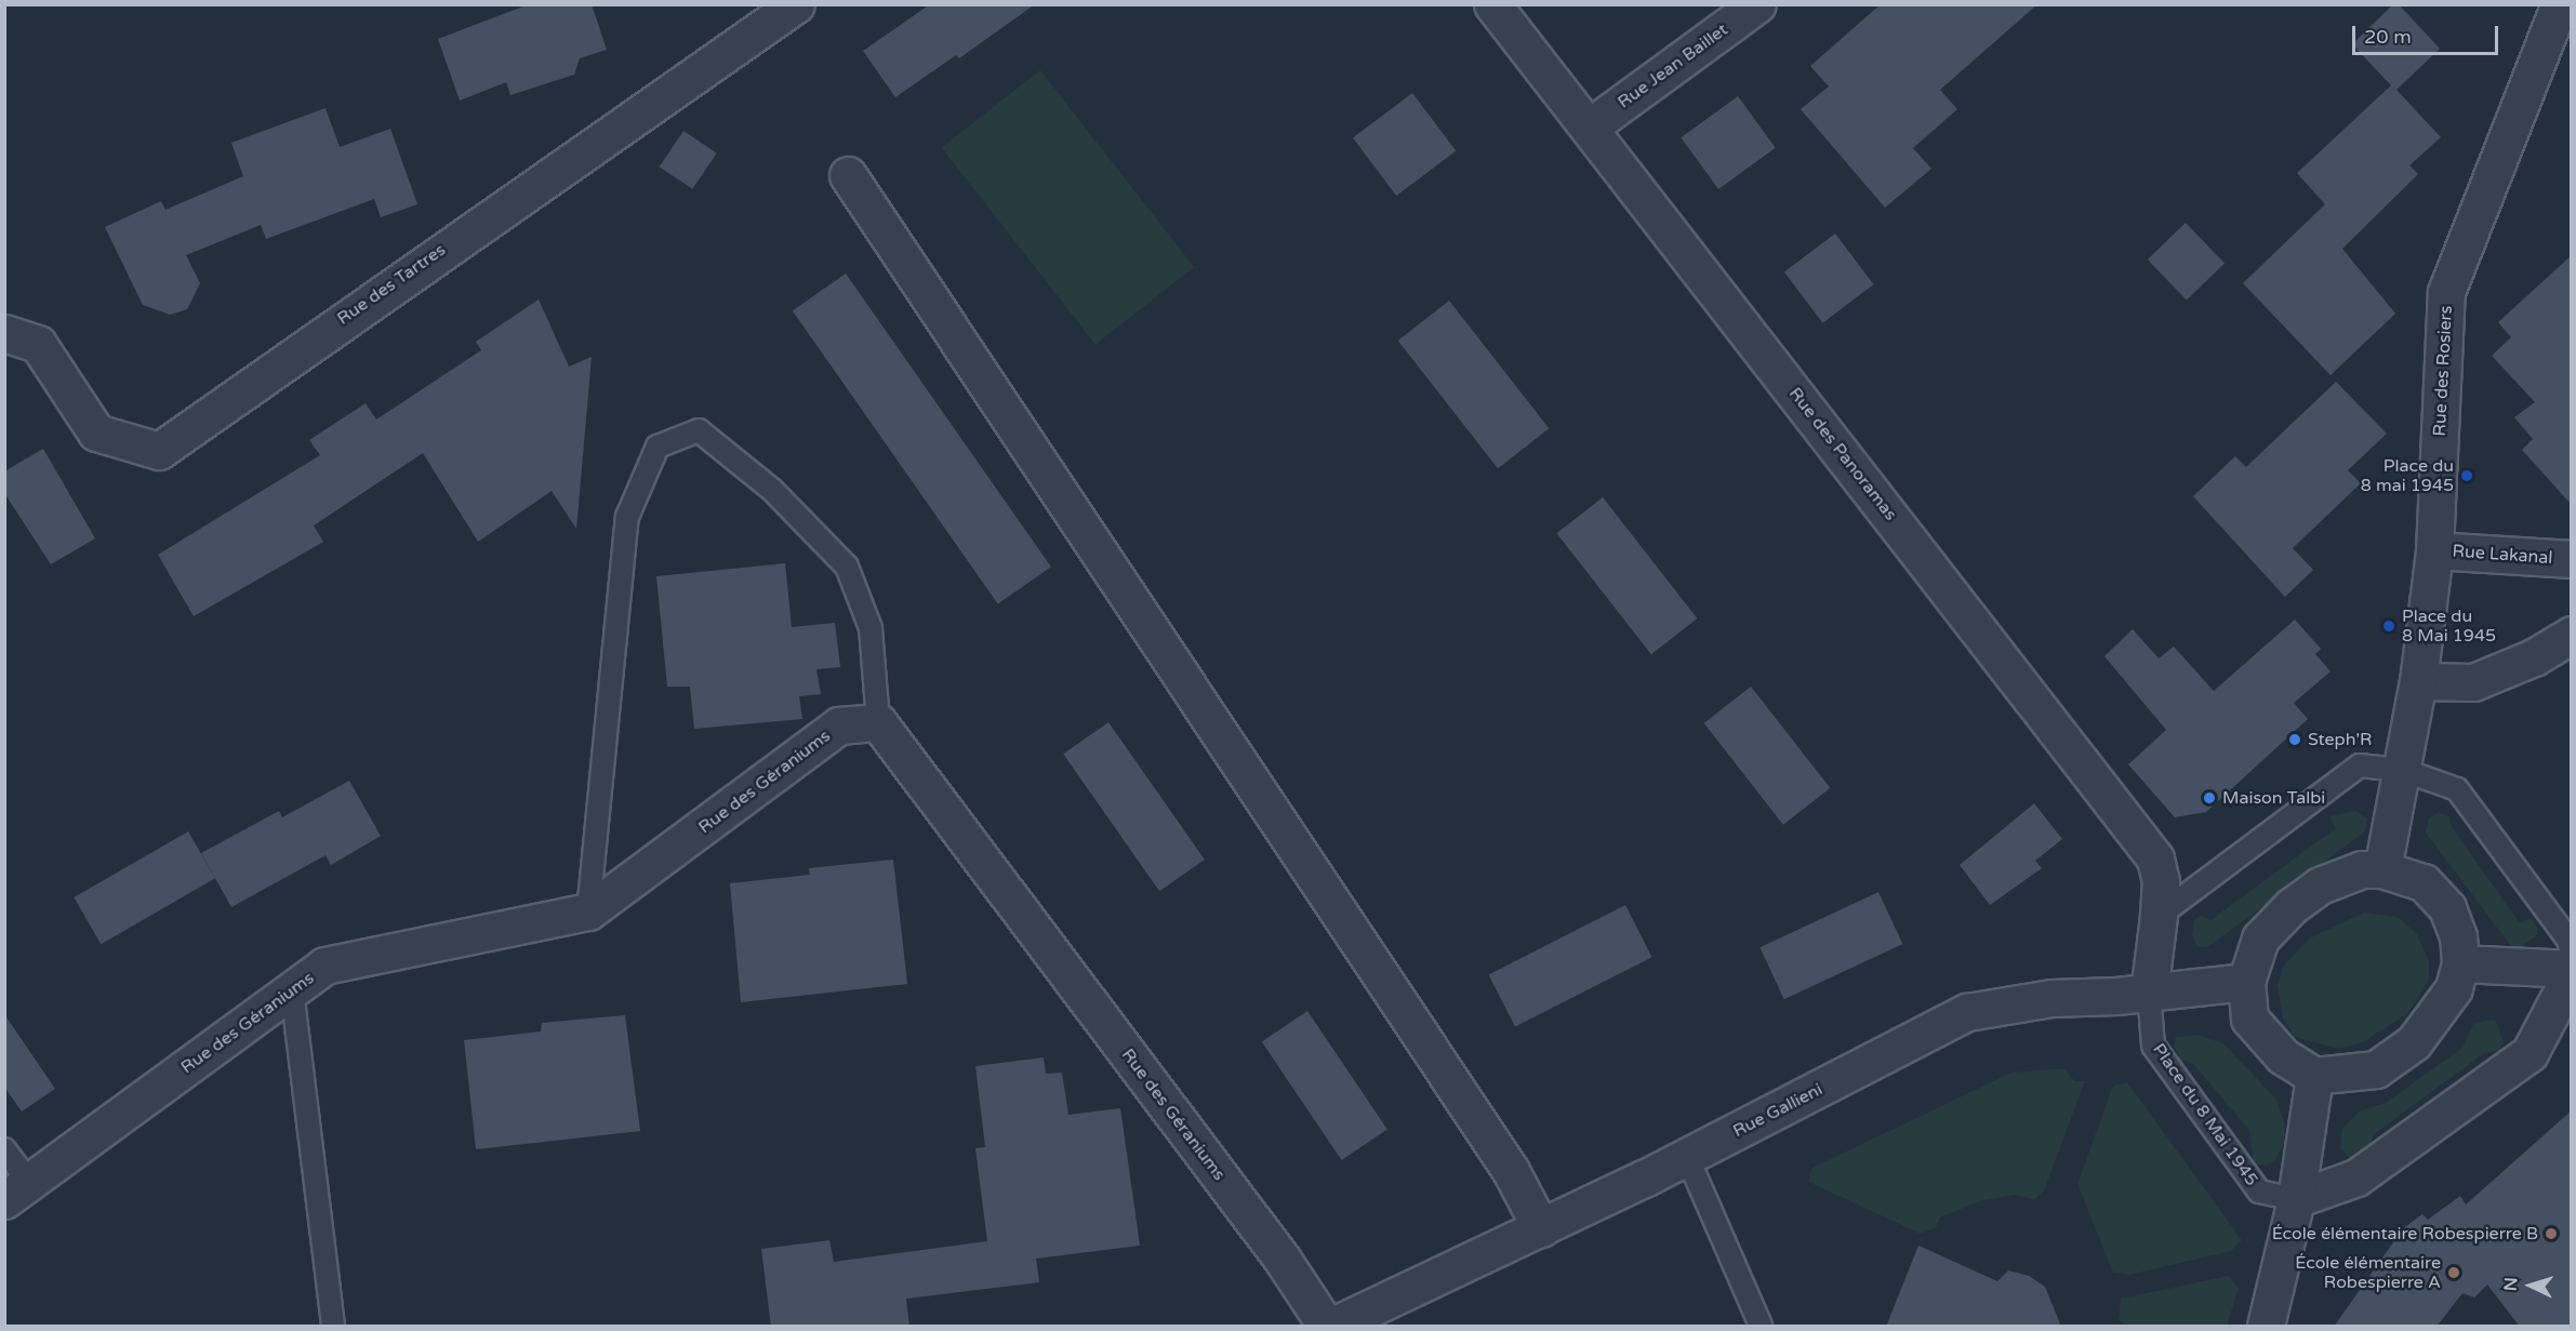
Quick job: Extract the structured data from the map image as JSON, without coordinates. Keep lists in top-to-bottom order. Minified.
{"streets":{"street":["Rue Jean Baillet","Rue des Tartres","Rue des Rosiers","Rue des Panoramas","Rue Lakanal","Rue des Géraniums","Rue Gallieni","Place du 8 Mai 1945"]},"crossings":[["Rue Jean Baillet","Rue des Panoramas"],["Rue des Rosiers","Rue Lakanal"],["Rue des Rosiers","Rue Gallieni"],["Rue des Panoramas","Place du 8 Mai 1945"],["Rue Gallieni","Place du 8 Mai 1945"]],"places":["Place du 8 mai 1945","Place du 8 Mai 1945","Steph'R","Maison Talbi","École élémentaire Robespierre B","École élémentaire Robespierre A"],"scale_bar":"20 m","north":"left"}
